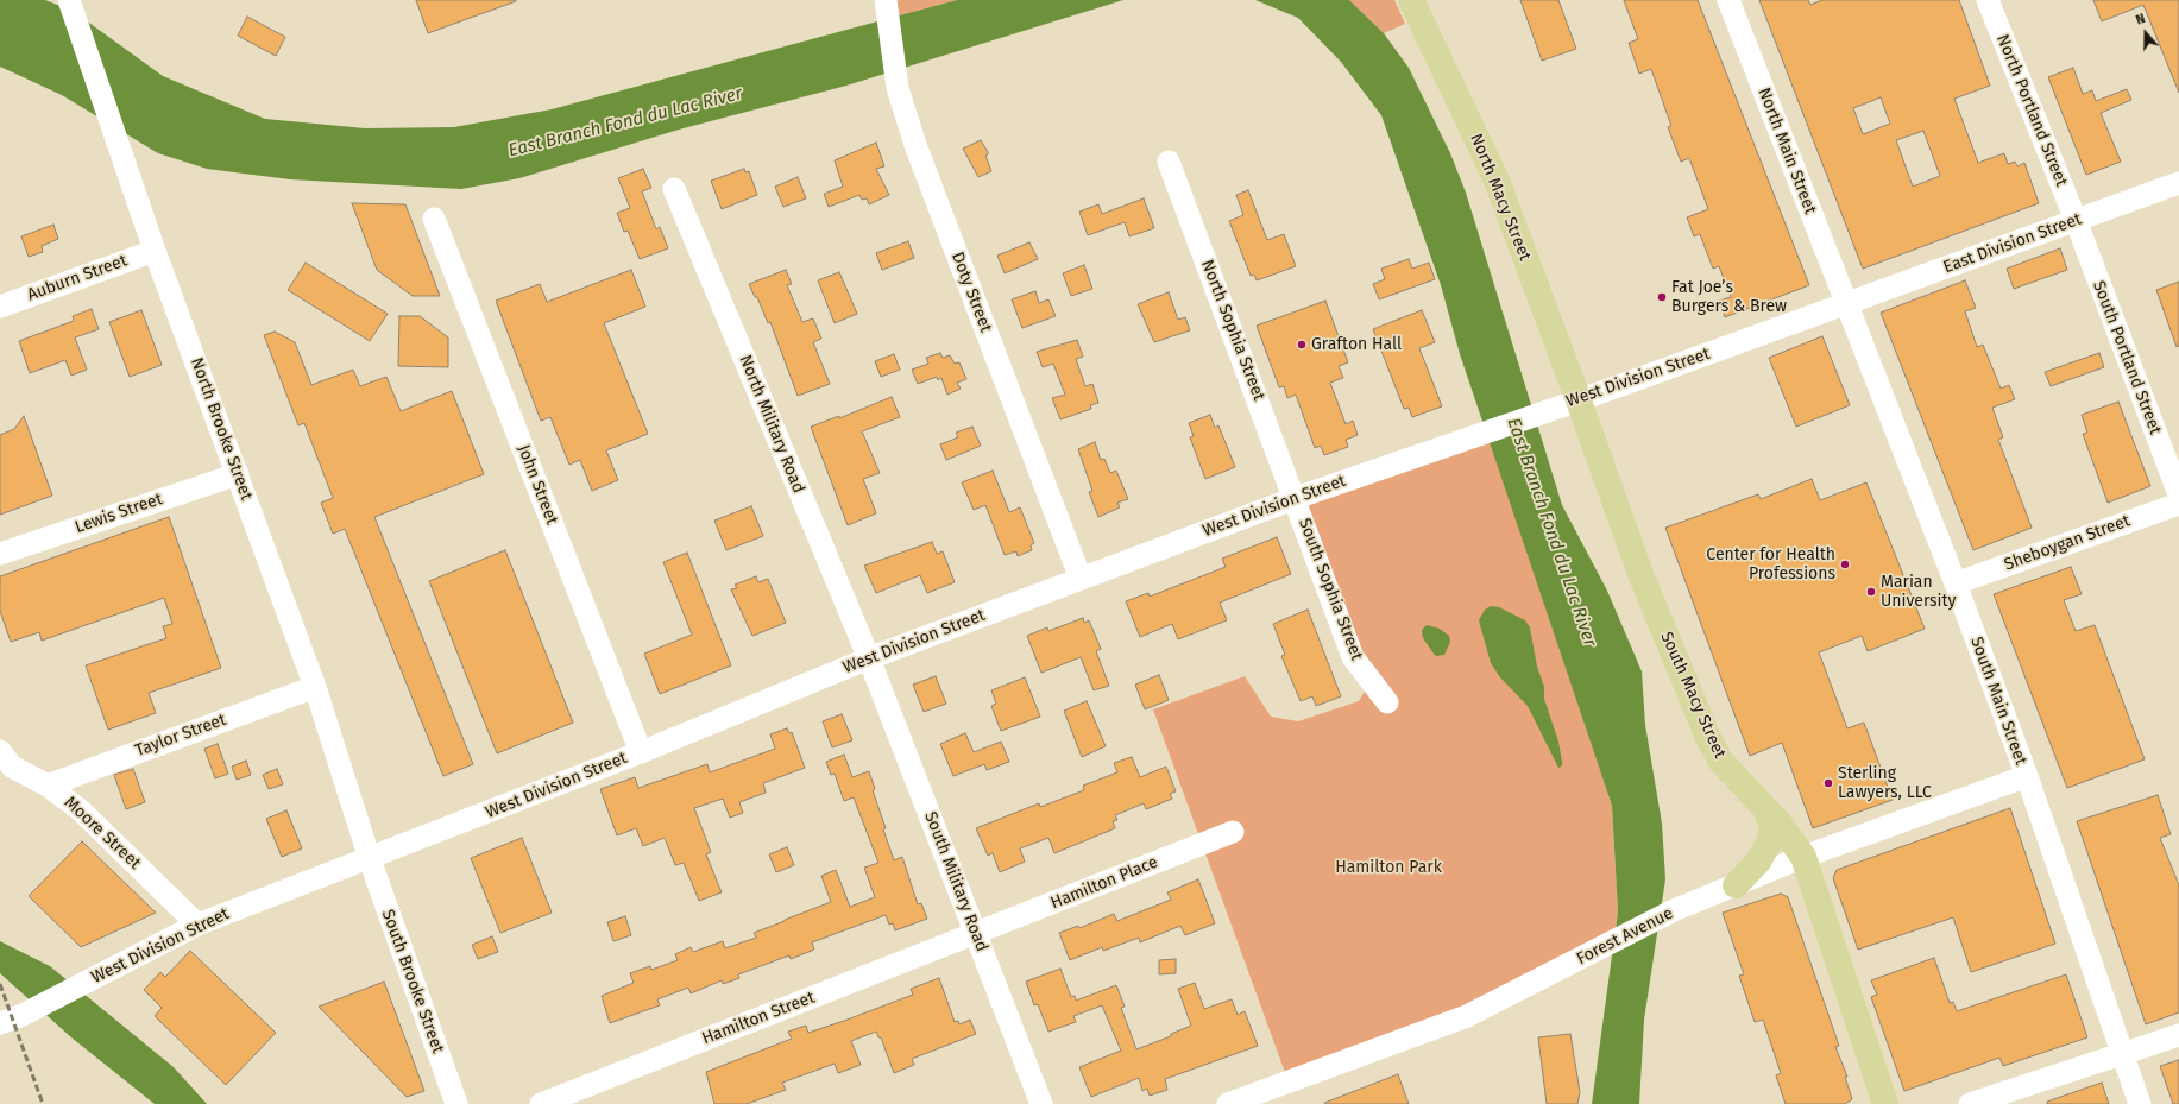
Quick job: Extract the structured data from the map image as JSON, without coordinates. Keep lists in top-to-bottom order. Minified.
{"streets":{"main road":["North Macy Street","South Macy Street"],"street":["North Portland Street","North Main Street","East Division Street","Auburn Street","Doty Street","North Sophia Street","South Portland Street","West Division Street","North Military Road","North Brooke Street","John Street","Lewis Street","Sheboygan Street","South Sophia Street","South Main Street","Taylor Street","Moore Street","South Military Road","Hamilton Place","Forest Avenue","South Brooke Street","Hamilton Street"]},"crossings":[["North Portland Street","East Division Street"],["North Portland Street","South Portland Street"],["North Main Street","East Division Street"],["North Main Street","West Division Street"],["North Main Street","South Main Street"],["North Macy Street","West Division Street"],["North Macy Street","South Macy Street"],["East Division Street","South Portland Street"],["East Division Street","West Division Street"],["East Division Street","South Main Street"],["Auburn Street","North Brooke Street"],["Doty Street","West Division Street"],["North Sophia Street","West Division Street"],["North Sophia Street","South Sophia Street"],["West Division Street","North Military Road"],["West Division Street","North Brooke Street"],["West Division Street","John Street"],["West Division Street","South Sophia Street"],["West Division Street","South Macy Street"],["West Division Street","South Main Street"],["West Division Street","Moore Street"],["West Division Street","South Military Road"],["West Division Street","South Brooke Street"],["North Military Road","South Military Road"],["North Brooke Street","Lewis Street"],["North Brooke Street","Taylor Street"],["North Brooke Street","South Brooke Street"],["Sheboygan Street","South Main Street"],["South Macy Street","Forest Avenue"],["South Main Street","Forest Avenue"],["Taylor Street","Moore Street"],["South Military Road","Hamilton Place"],["South Military Road","Hamilton Street"],["Hamilton Place","Hamilton Street"]],"water":["East Branch Fond du Lac River"],"parks":["Hamilton Park"],"places":["Fat Joe’s Burgers & Brew","Grafton Hall","Center for Health Professions","Marian University","Sterling Lawyers, LLC"],"north":"top"}
